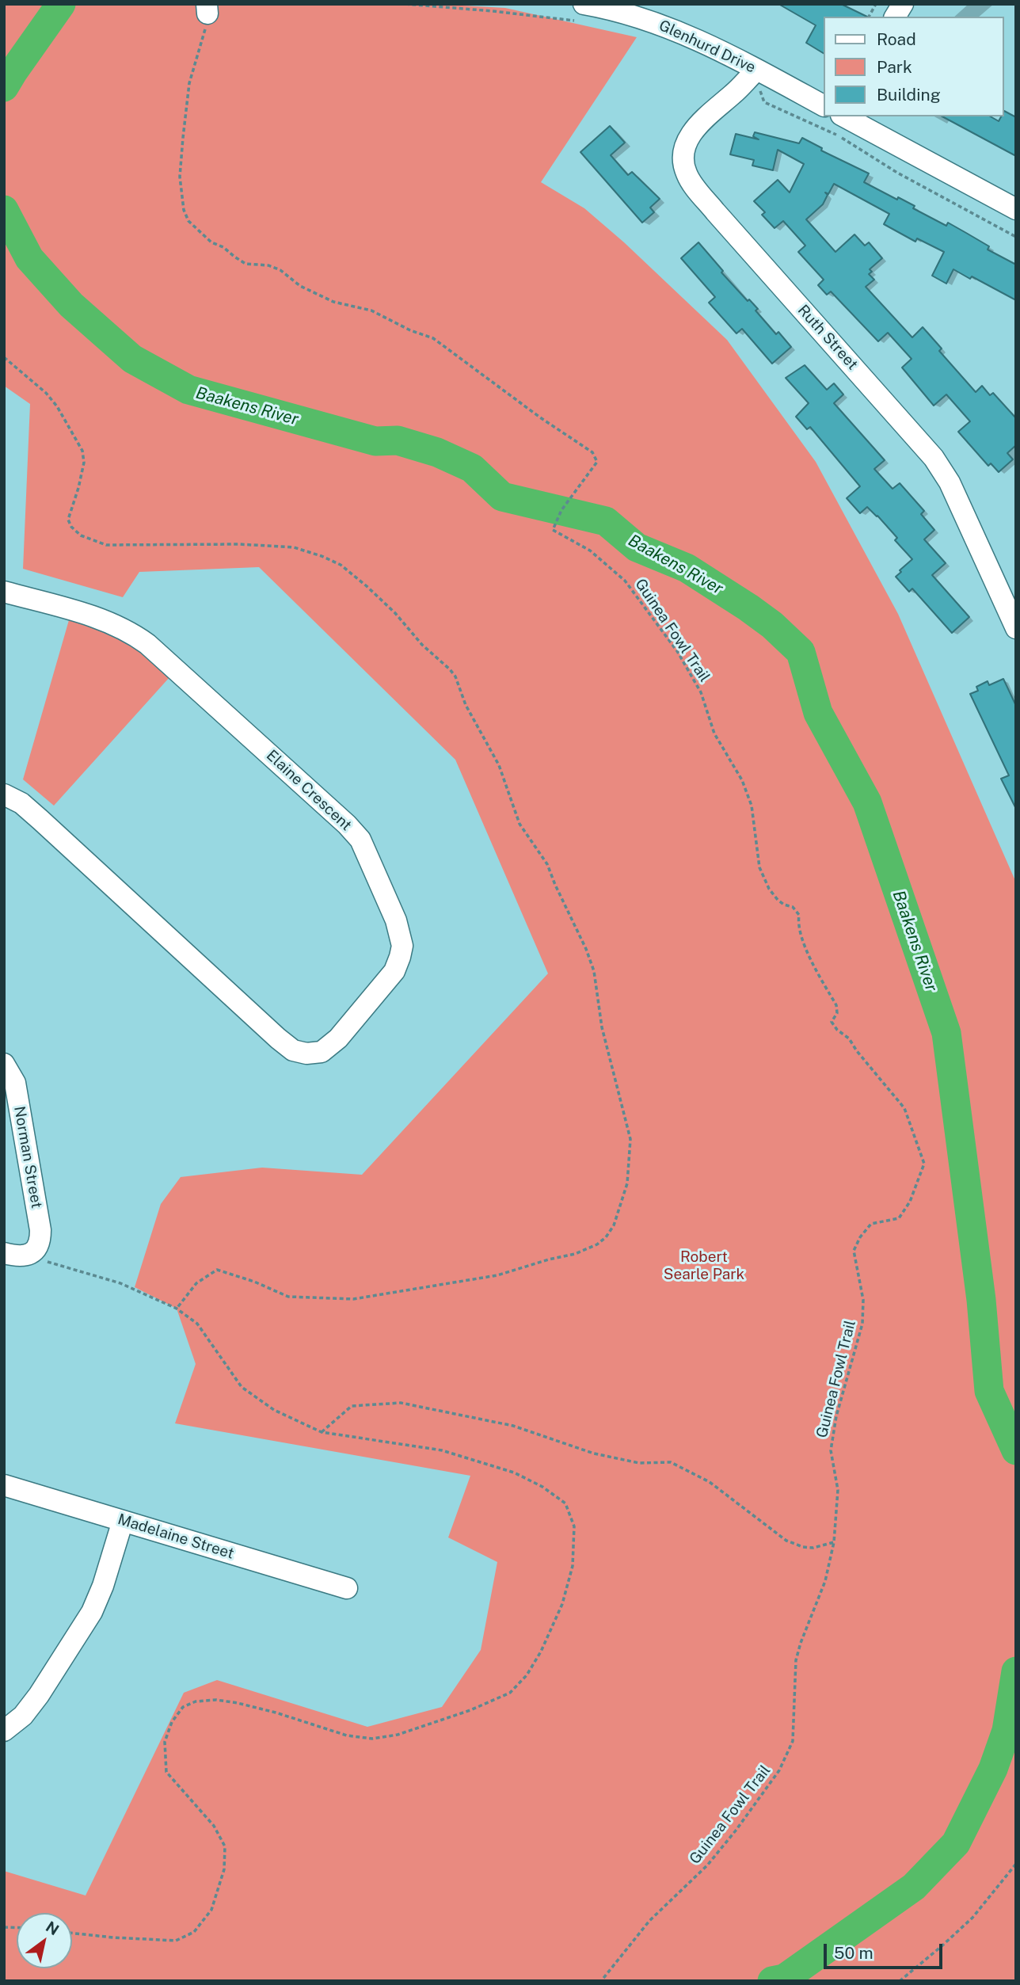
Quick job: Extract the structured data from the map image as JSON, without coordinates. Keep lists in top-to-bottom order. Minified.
{"streets":{"street":["Glenhurd Drive","Ruth Street","Elaine Crescent","Norman Street","Madelaine Street"],"path":["Guinea Fowl Trail"]},"crossings":[["Glenhurd Drive","Ruth Street"]],"water":["Baakens River"],"parks":["Robert Searle Park"],"legend":["Road","Park","Building"],"scale_bar":"50 m","north":"top right"}
